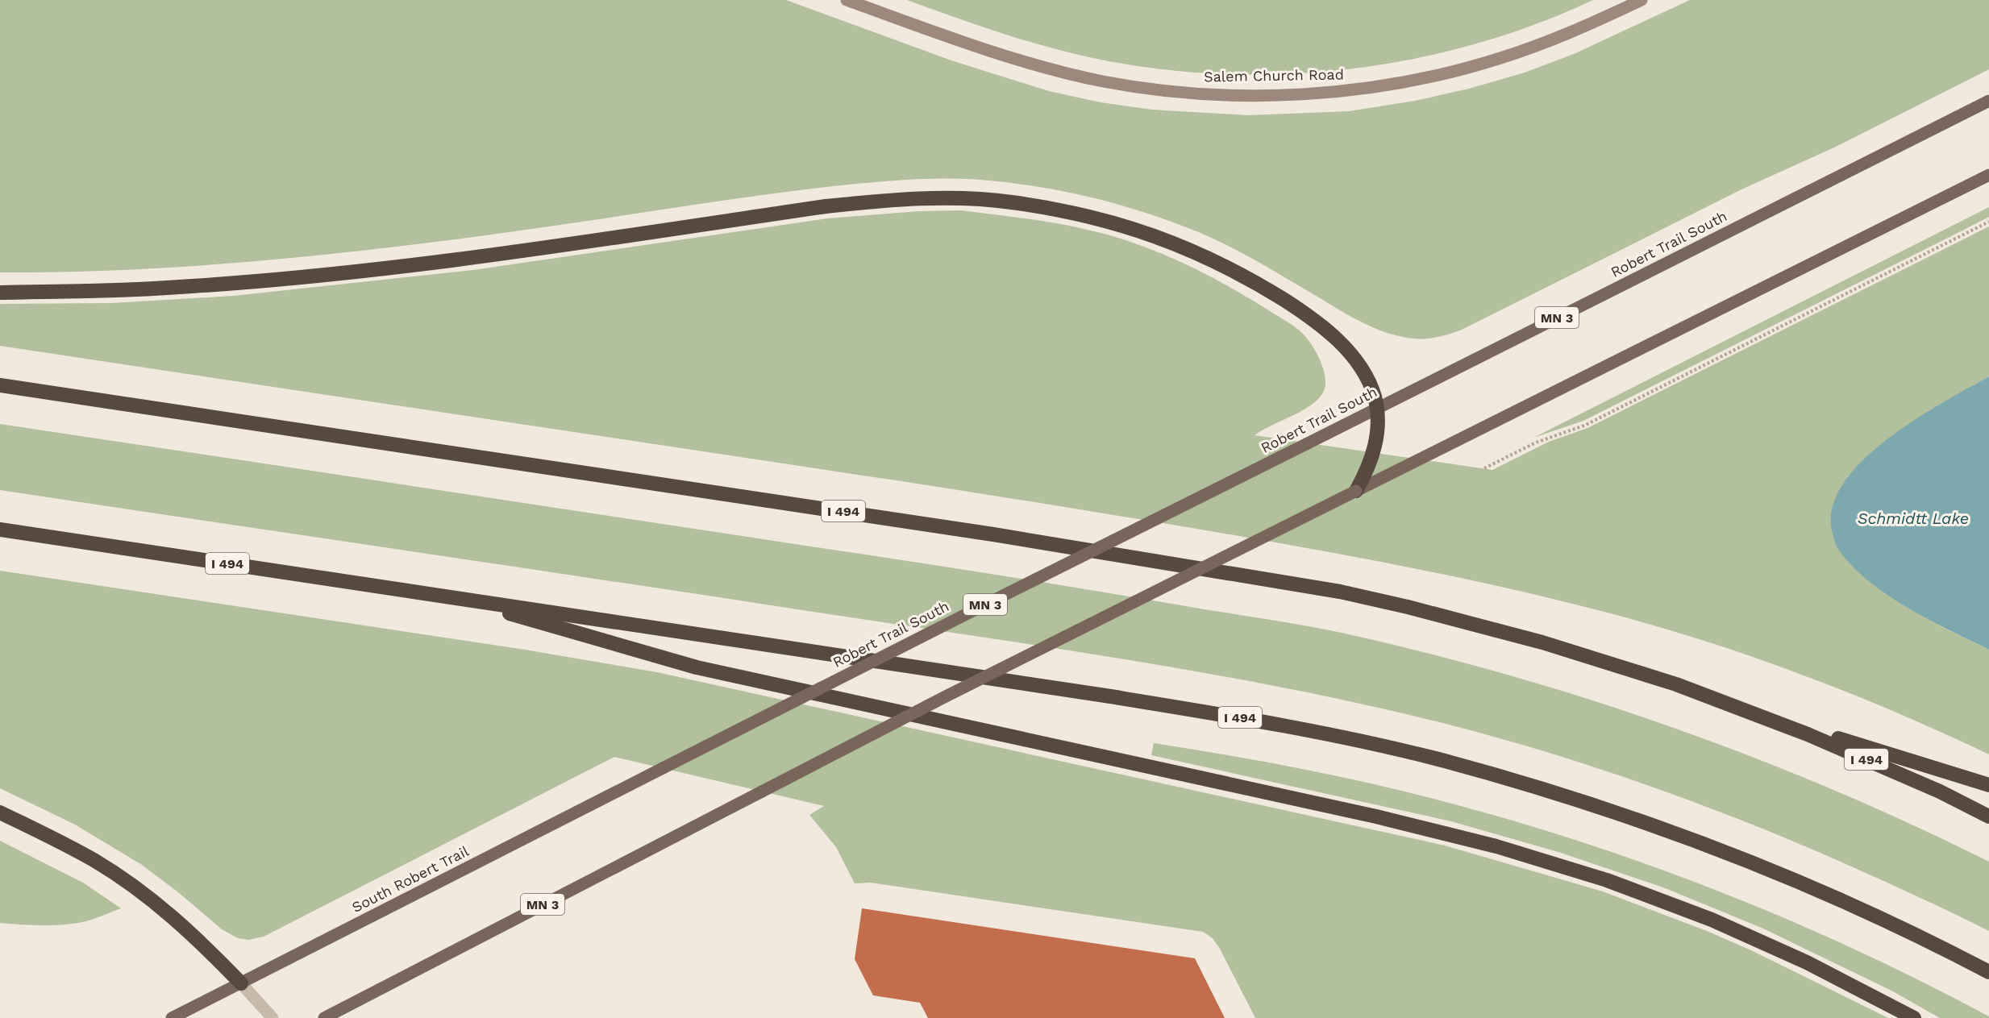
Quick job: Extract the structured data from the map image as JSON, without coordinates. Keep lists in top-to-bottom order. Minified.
{"streets":{"highway":["I 494"],"main road":["Robert Trail South","MN 3","South Robert Trail"],"street":["Salem Church Road"]},"crossings":[["Robert Trail South","South Robert Trail"]],"water":["Schmidtt Lake"]}
